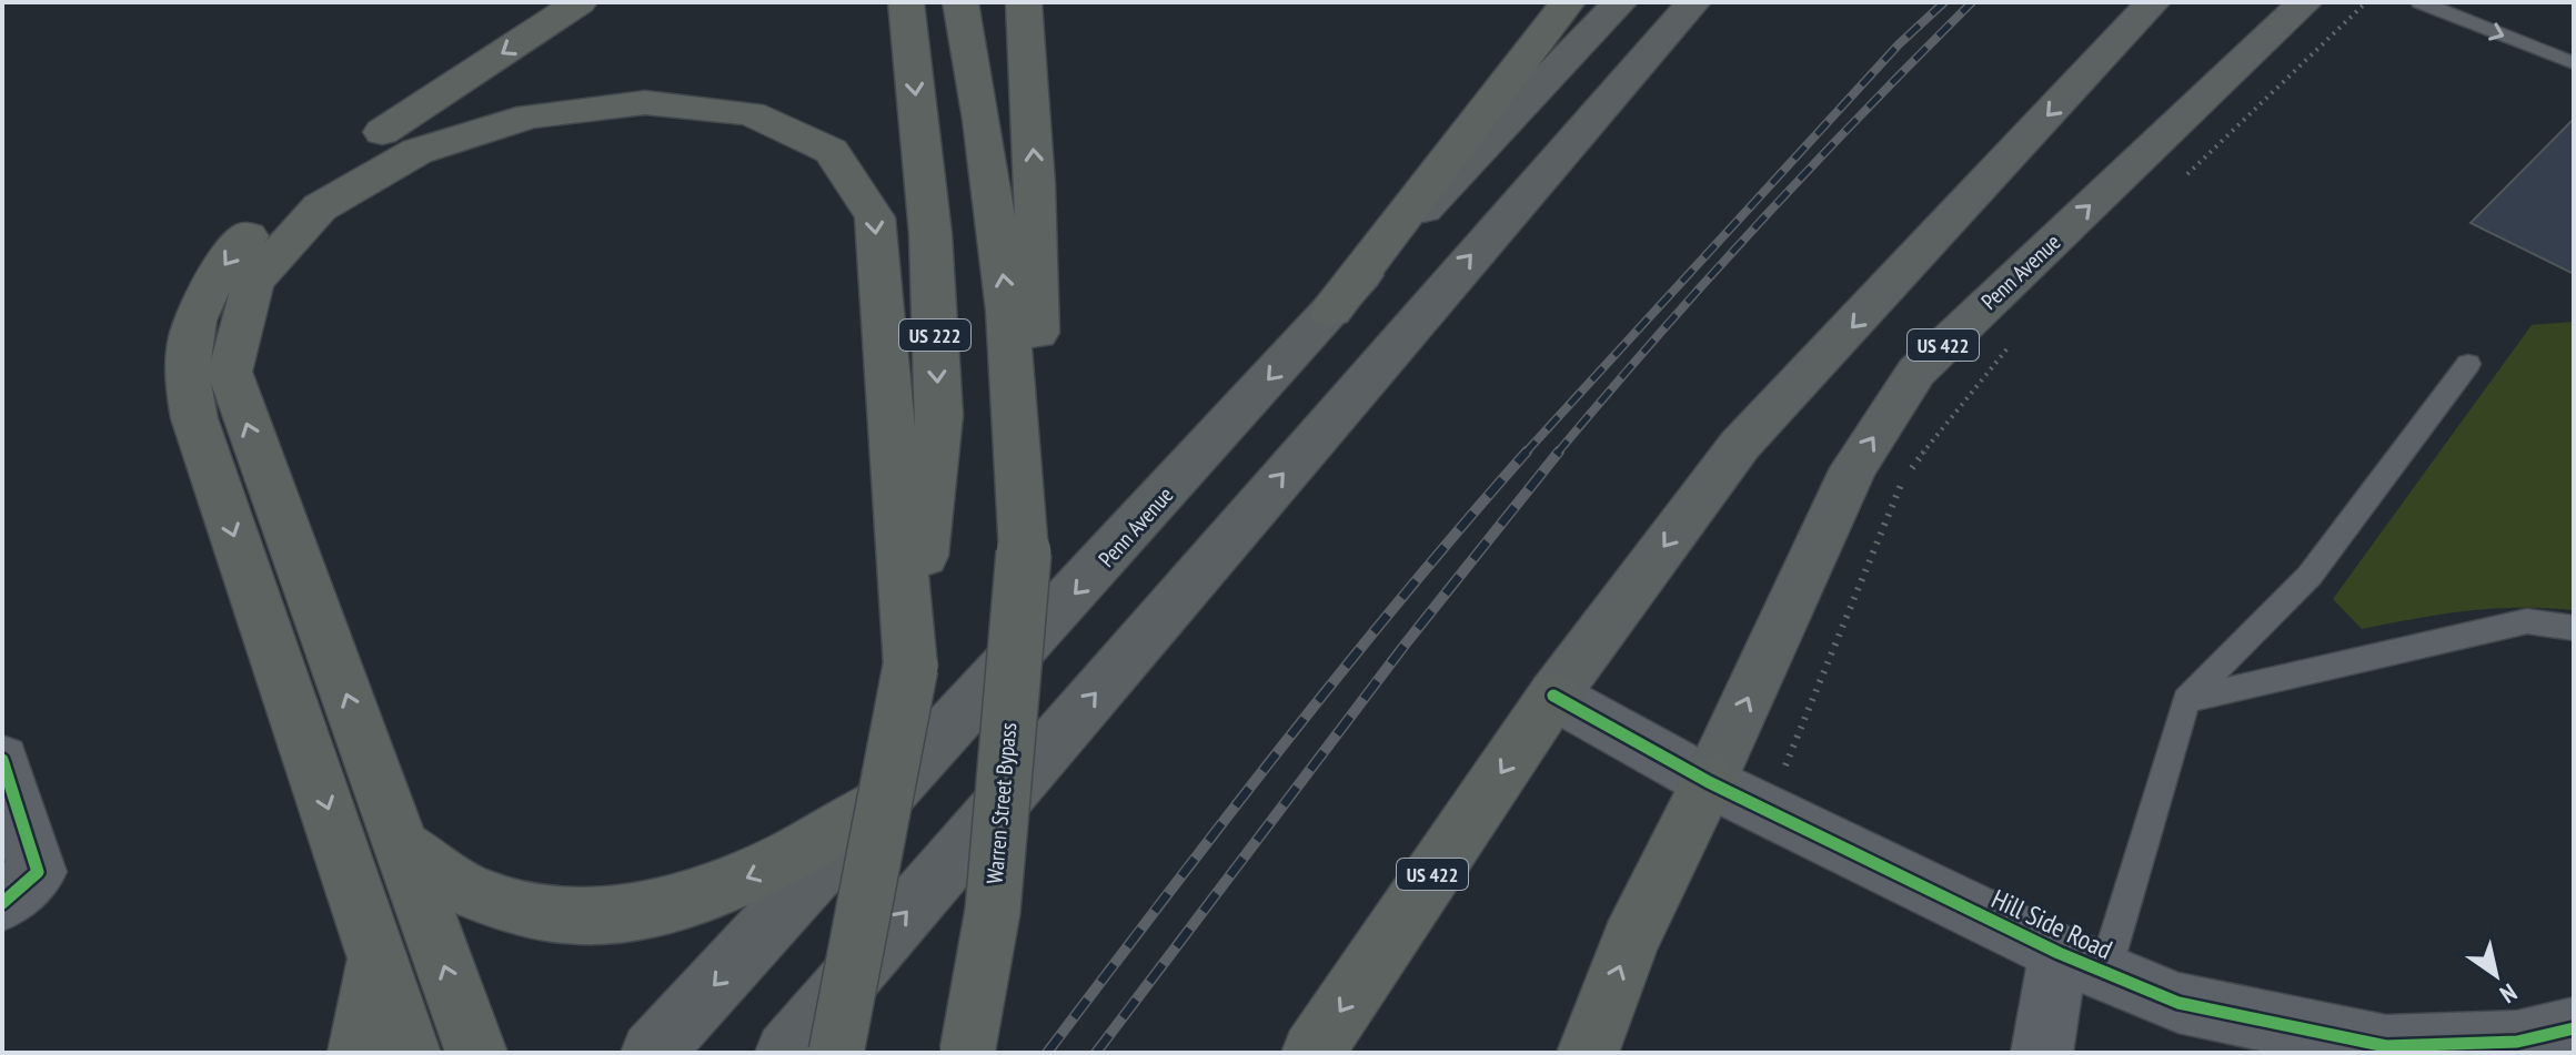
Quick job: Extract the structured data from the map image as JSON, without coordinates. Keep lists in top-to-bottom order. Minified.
{"streets":{"highway":["Penn Avenue","US 222","US 422","Warren Street Bypass"],"street":["Hill Side Road"]},"crossings":[["Penn Avenue","US 422"],["Penn Avenue","Hill Side Road"],["US 422","Hill Side Road"]],"north":"bottom right"}
